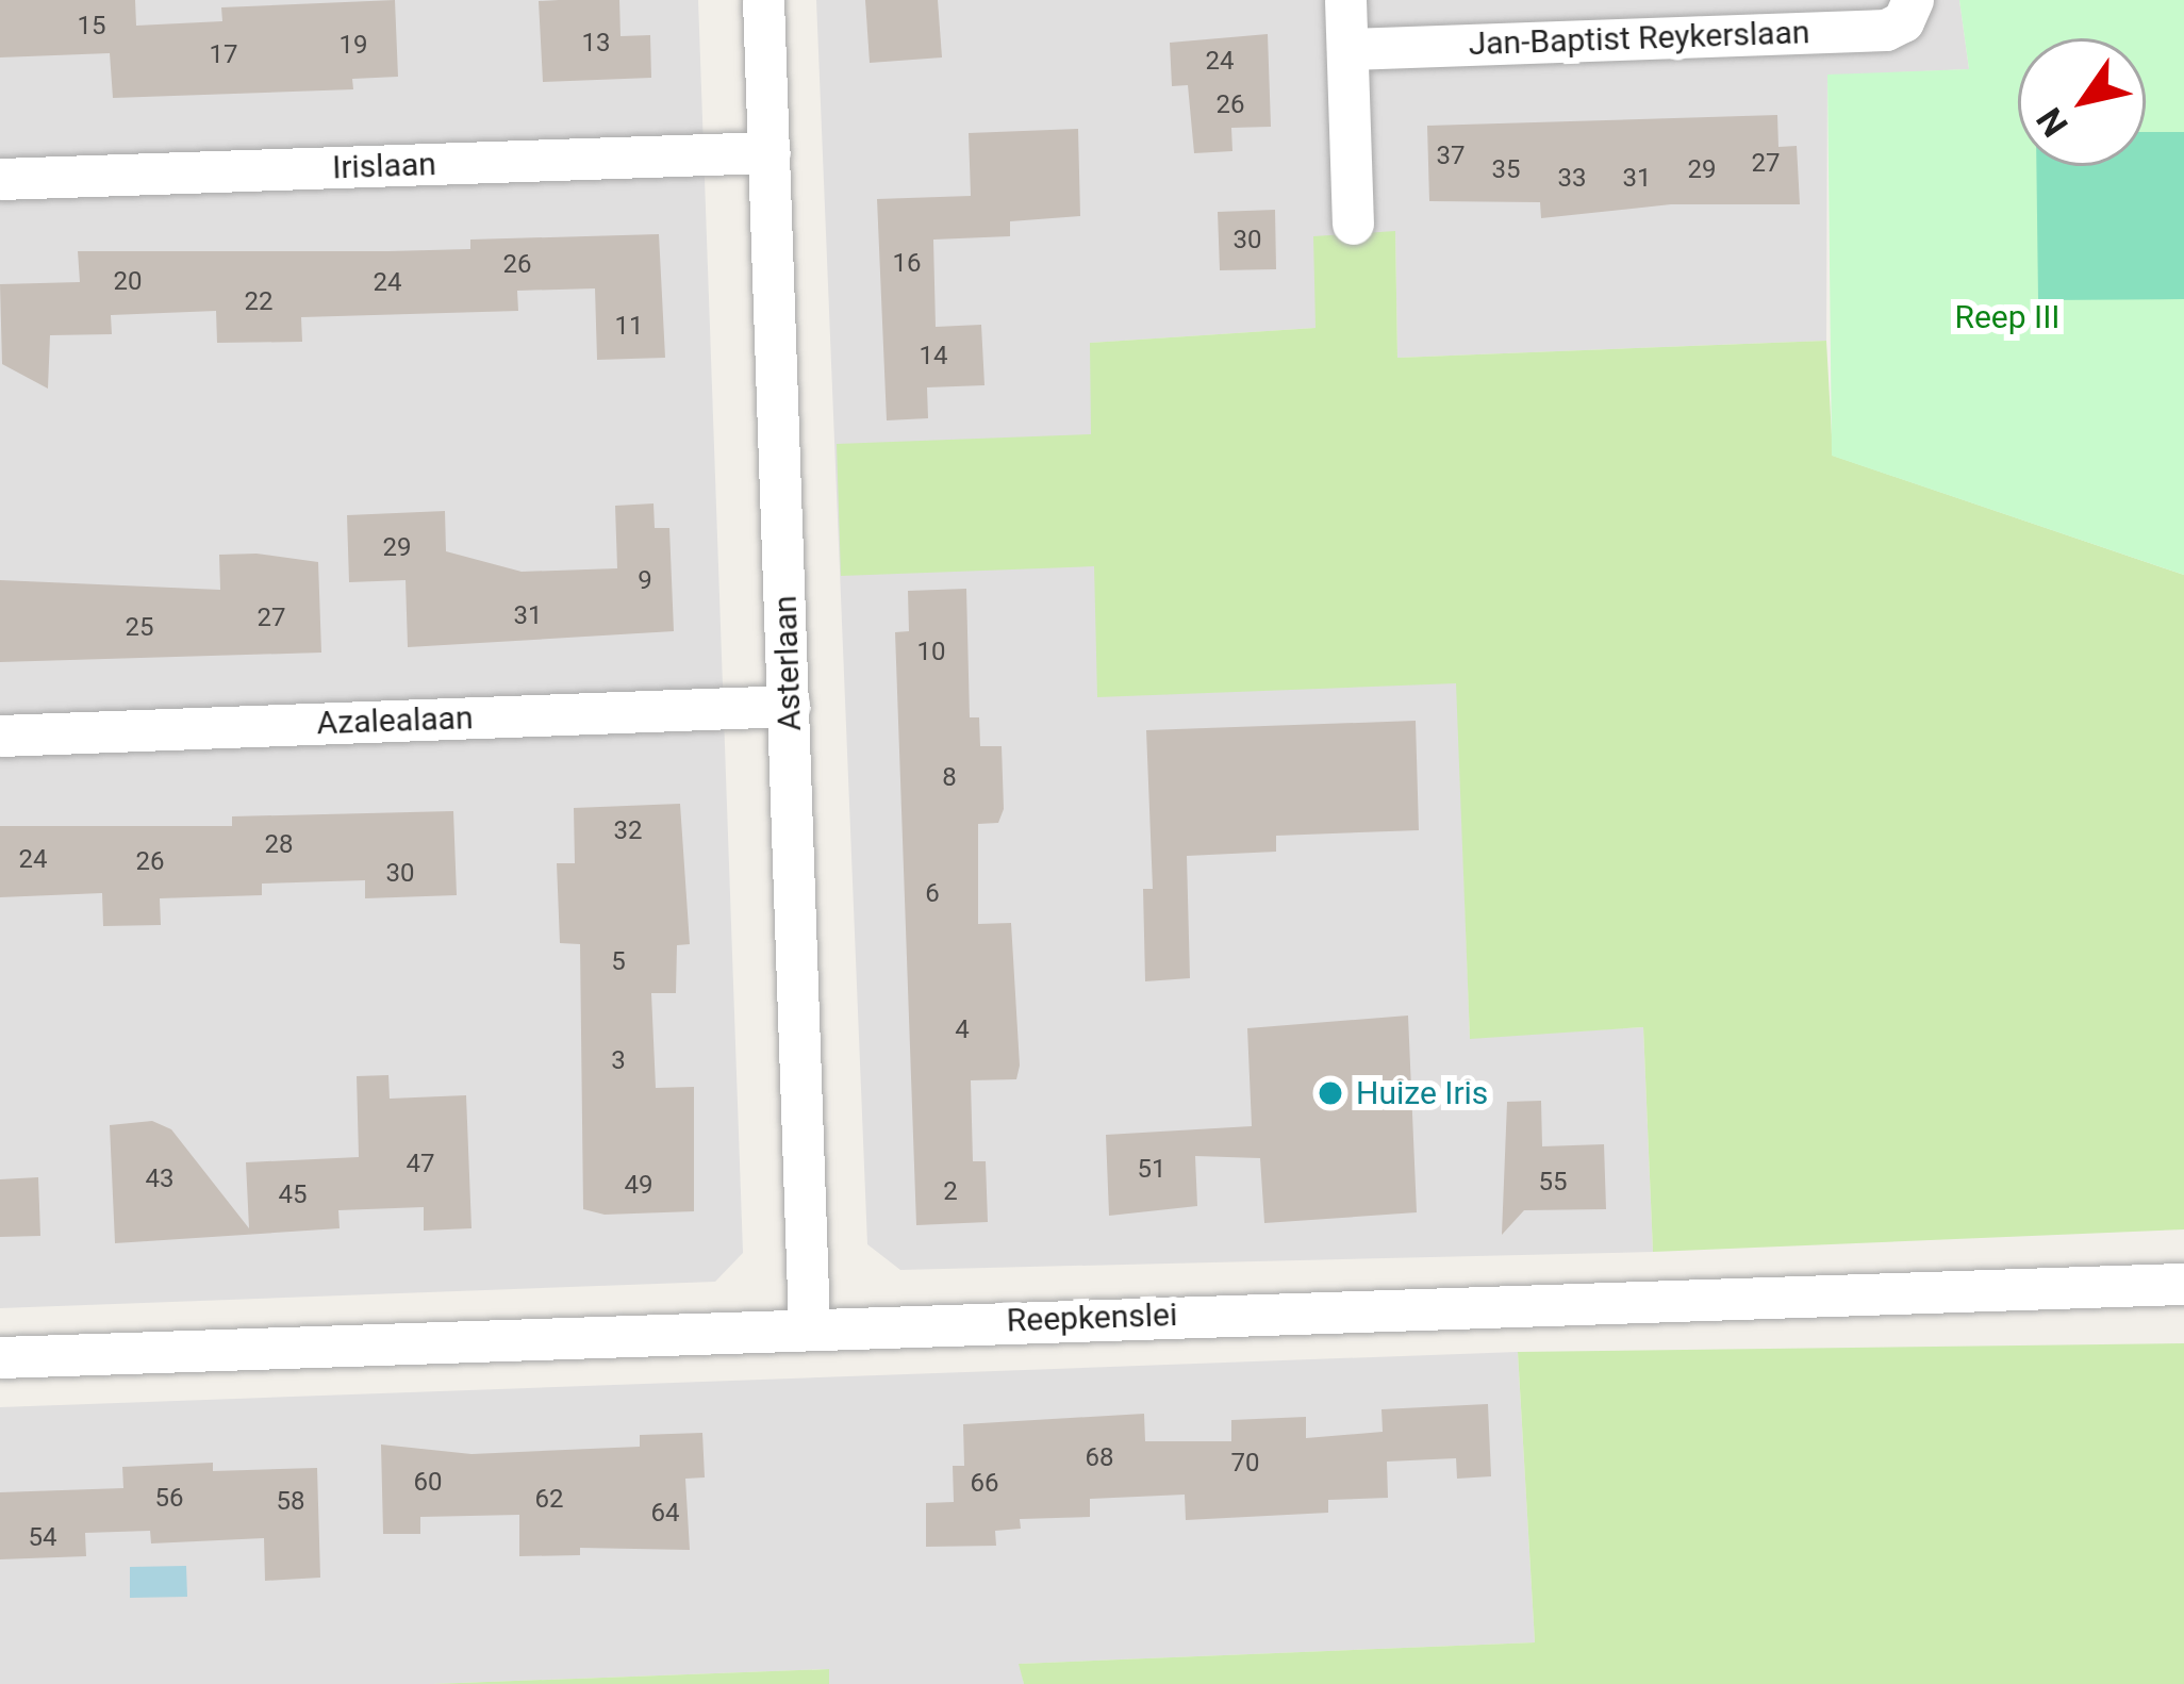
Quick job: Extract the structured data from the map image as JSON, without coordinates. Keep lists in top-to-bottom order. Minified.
{"streets":{"street":["Jan-Baptist Reykerslaan","Irislaan","Asterlaan","Azalealaan","Reepkenslei"]},"crossings":[["Irislaan","Asterlaan"],["Asterlaan","Azalealaan"],["Asterlaan","Reepkenslei"]],"parks":["Reep III"],"places":["Huize Iris"],"house_numbers":["15","13","19","17","24","26","37","27","35","29","33","31","30","16","26","20","24","22","11","14","29","9","31","27","25","10","8","32","28","24","26","30","6","5","4","3","47","51","43","55","49","2","45","68","70","60","66","56","62","58","64","54"],"north":"bottom left"}
